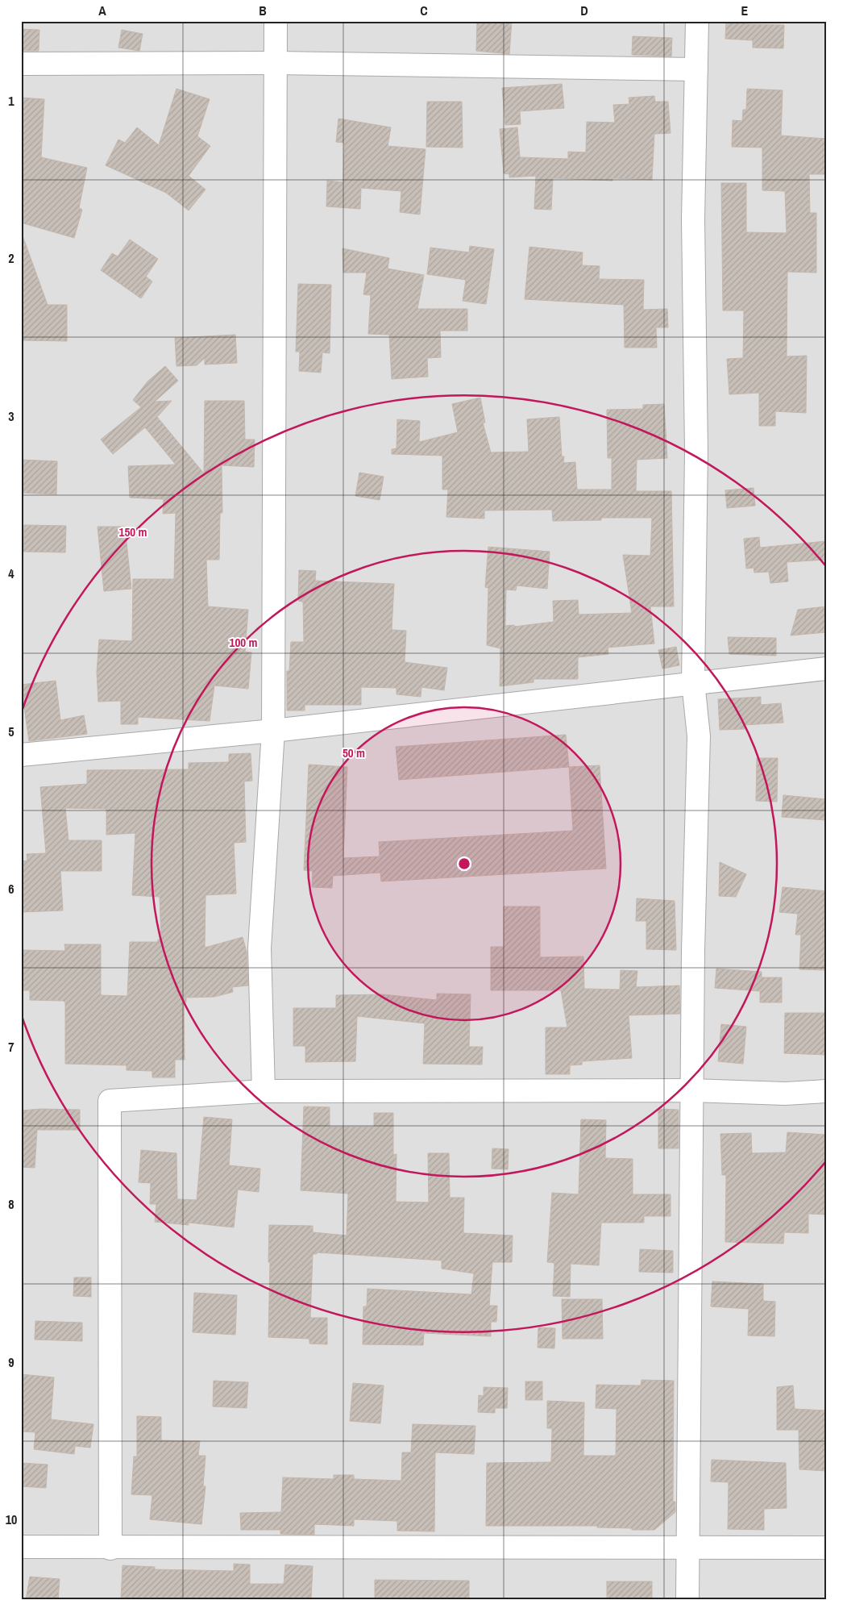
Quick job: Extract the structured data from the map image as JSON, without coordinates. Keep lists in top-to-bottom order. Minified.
{"grid":{"columns":["A","B","C","D","E"],"rows":["1","2","3","4","5","6","7","8","9","10"]},"rings":["150 m","100 m","50 m"]}
